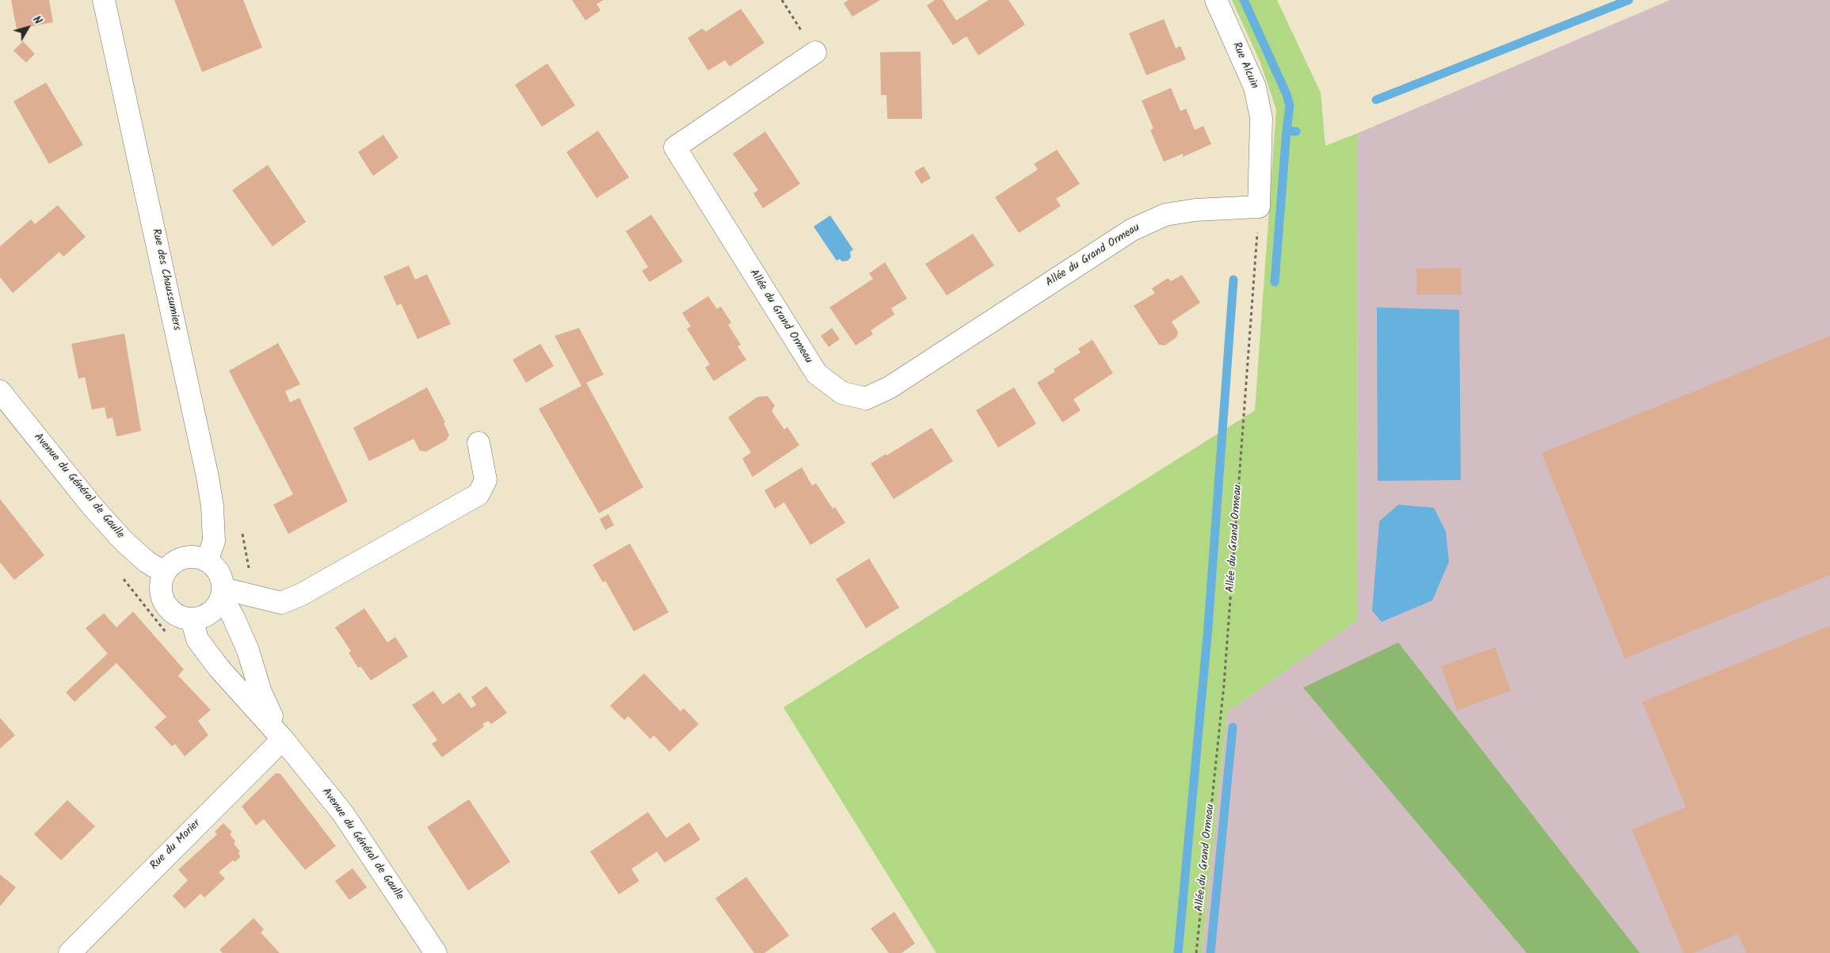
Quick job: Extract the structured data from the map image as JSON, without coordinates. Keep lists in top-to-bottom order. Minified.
{"streets":{"street":["Rue Alcuin","Allée du Grand Ormeau","Rue des Chaussumiers","Avenue du Général de Gaulle","Rue du Morier"]},"crossings":[["Rue Alcuin","Allée du Grand Ormeau"],["Rue des Chaussumiers","Avenue du Général de Gaulle"],["Avenue du Général de Gaulle","Rue du Morier"]],"north":"top right"}
